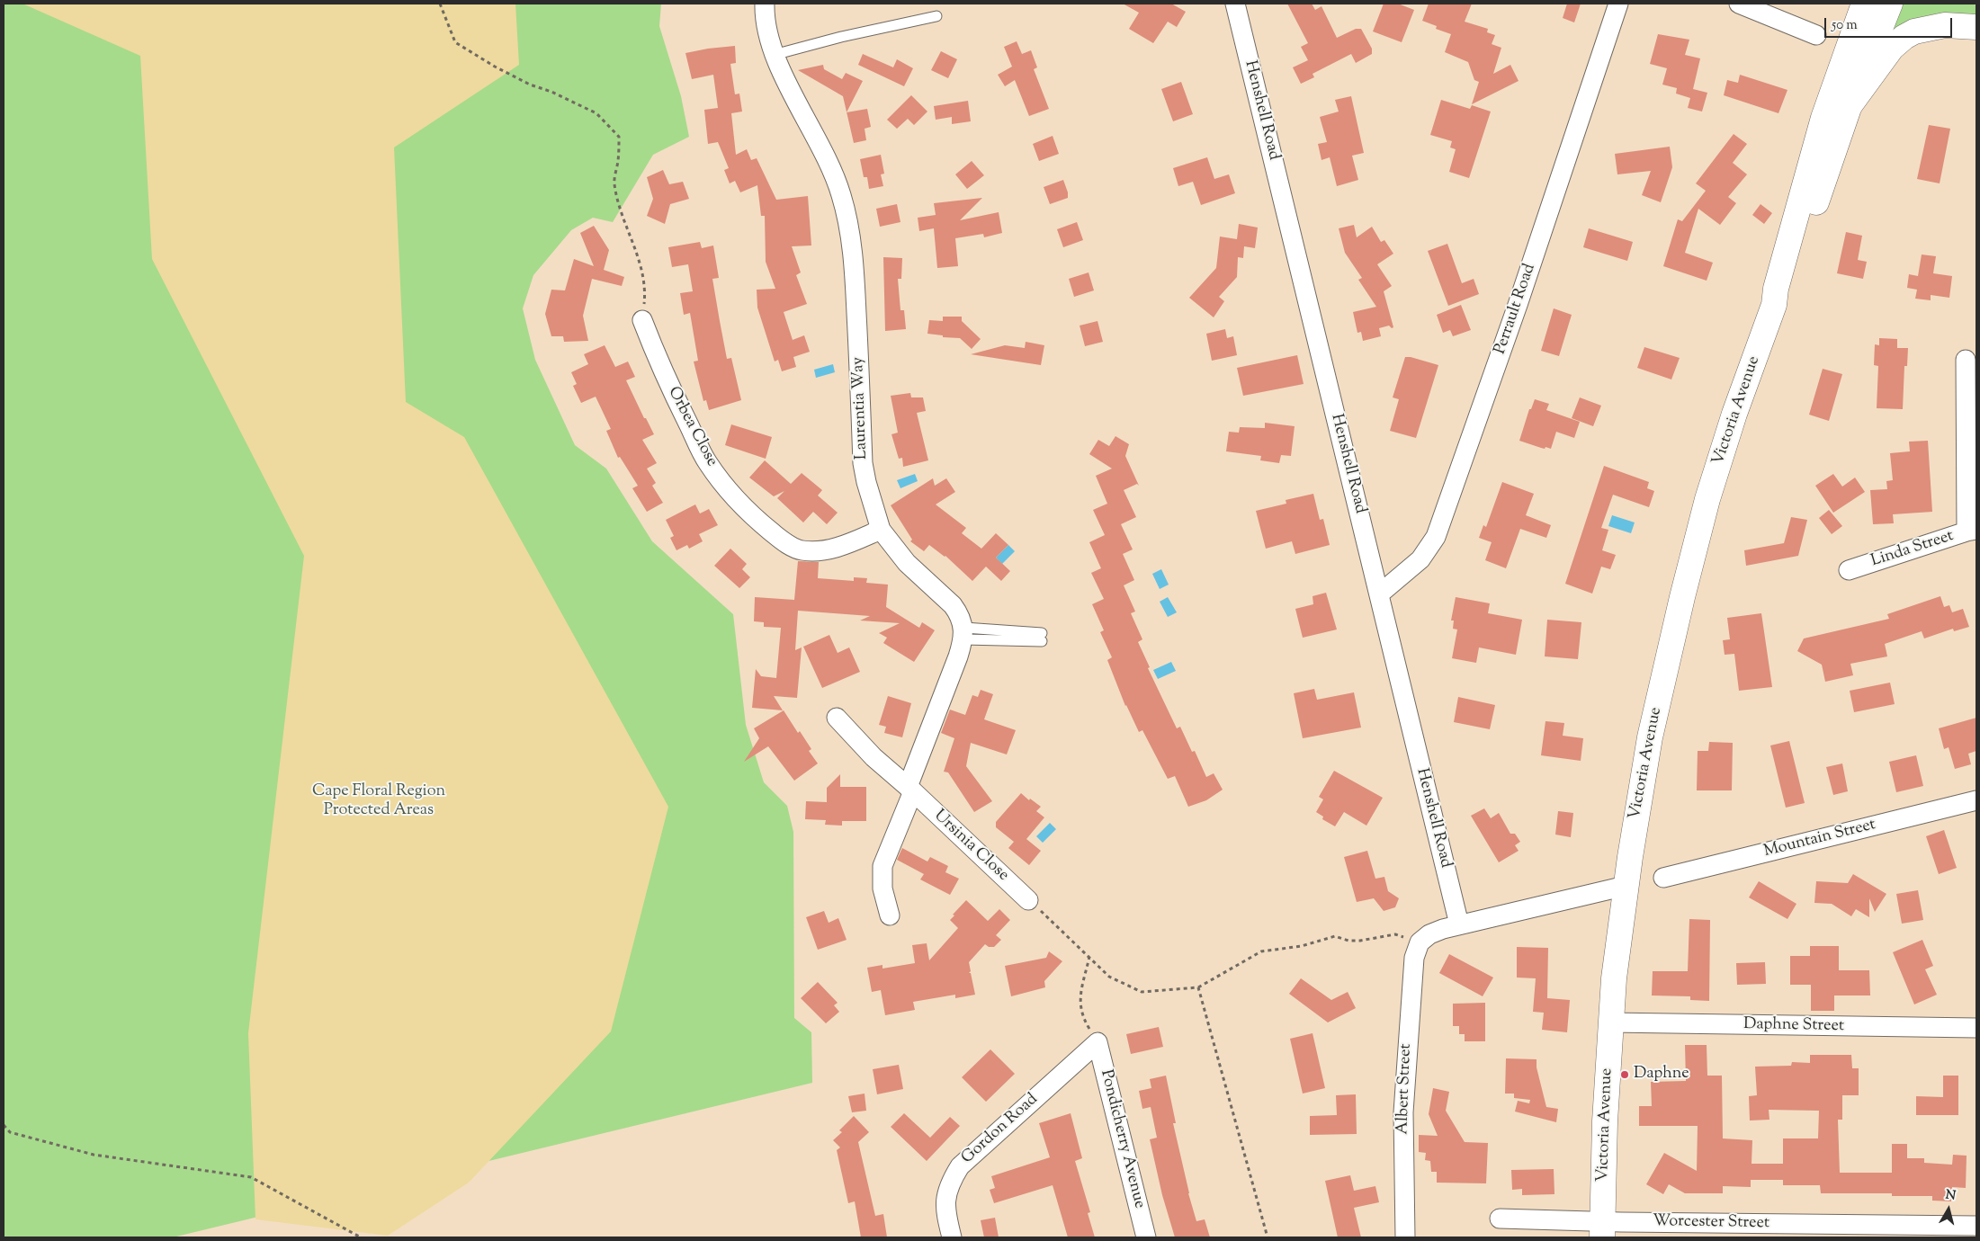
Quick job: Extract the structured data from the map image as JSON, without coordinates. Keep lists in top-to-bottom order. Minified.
{"streets":{"street":["Henshell Road","Perrault Road","Laurentia Way","Victoria Avenue","Orbea Close","Linda Street","Mountain Street","Ursinia Close","Daphne Street","Albert Street","Gordon Road","Pondicherry Avenue","Worcester Street"]},"crossings":[["Henshell Road","Perrault Road"],["Laurentia Way","Orbea Close"],["Victoria Avenue","Daphne Street"],["Victoria Avenue","Worcester Street"],["Gordon Road","Pondicherry Avenue"]],"parks":["Cape Floral Region Protected Areas"],"places":["Daphne"],"scale_bar":"50 m","north":"top"}
